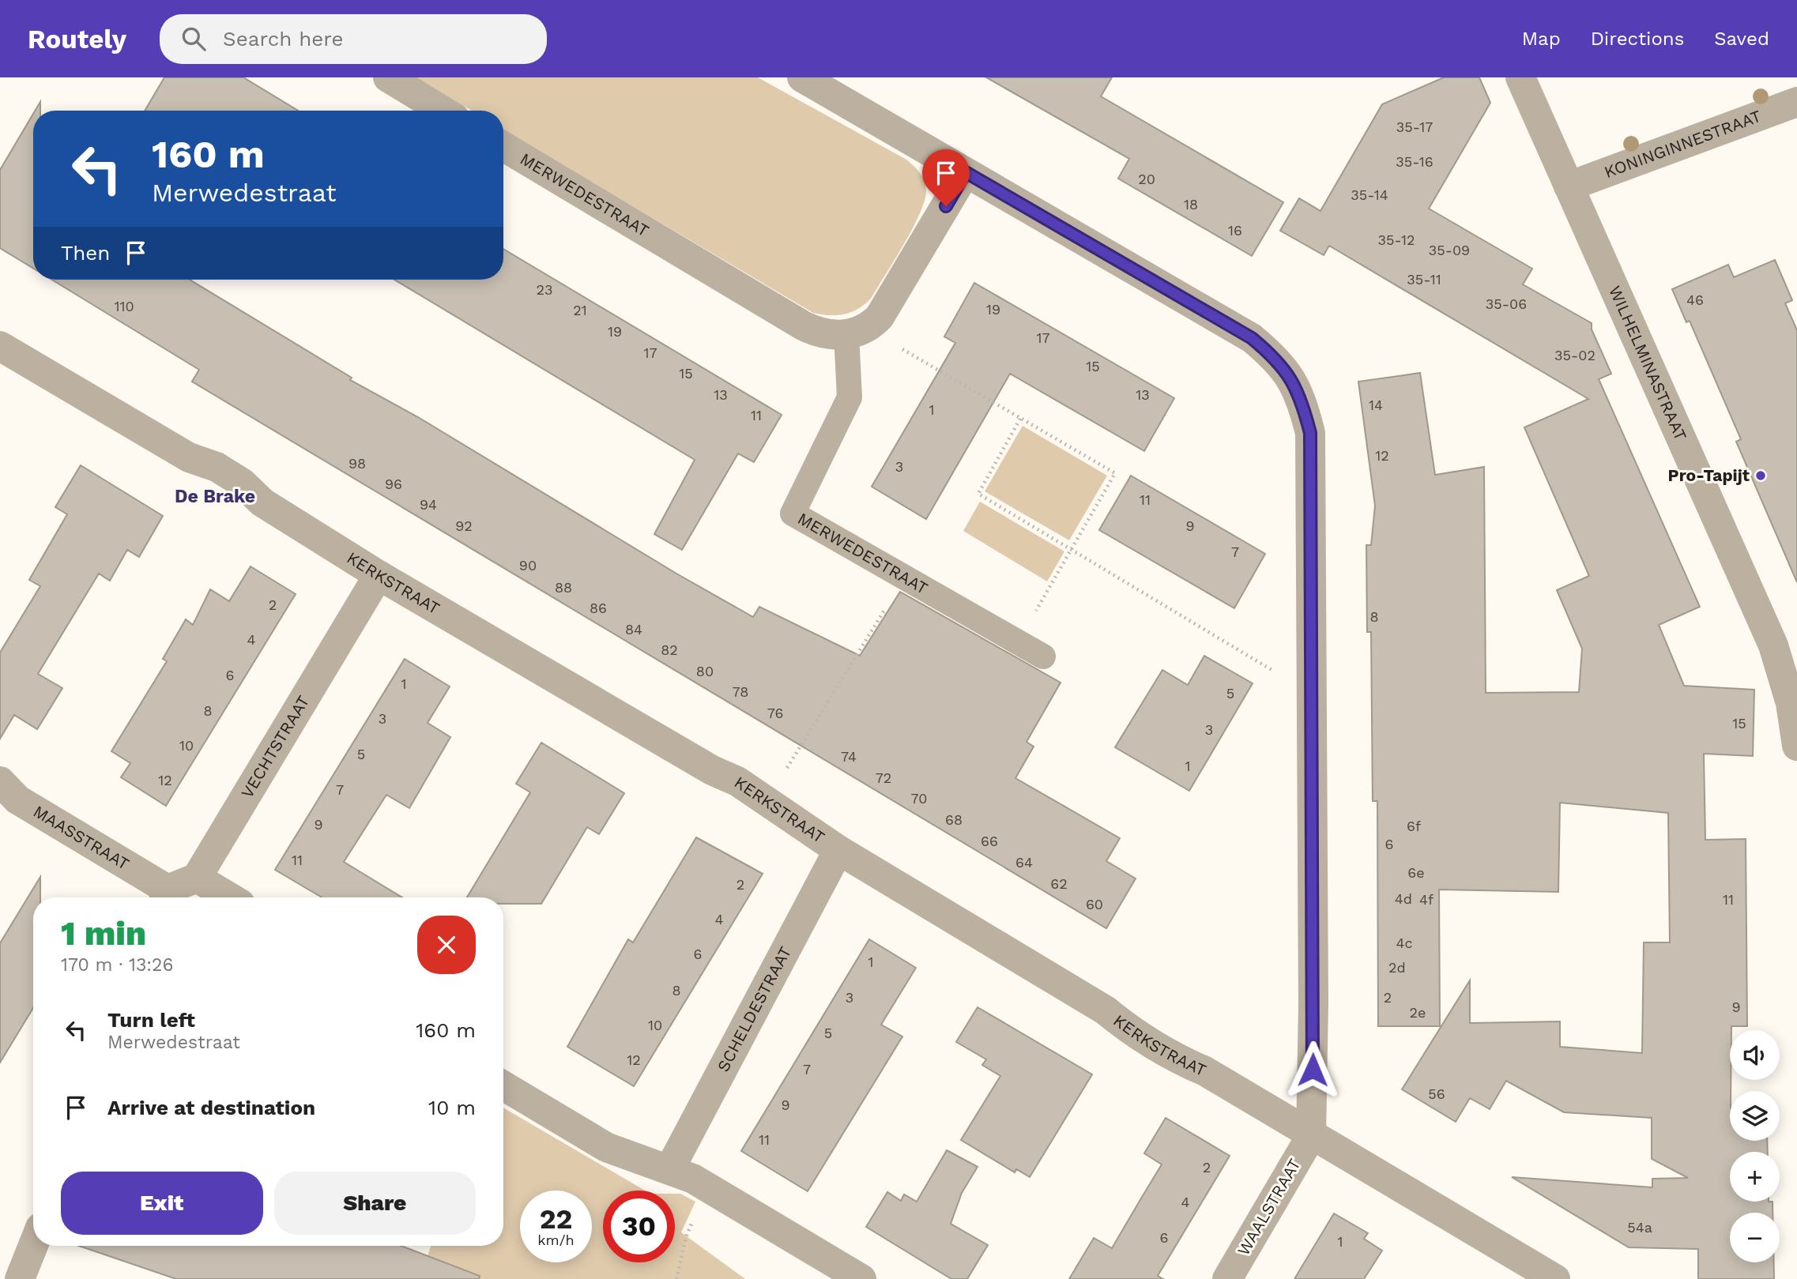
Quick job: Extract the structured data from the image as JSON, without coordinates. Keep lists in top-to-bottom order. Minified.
{"streets":{"street":["KONINGINNESTRAAT","MERWEDESTRAAT","WILHELMINASTRAAT","KERKSTRAAT","VECHTSTRAAT","MAASSTRAAT","SCHELDESTRAAT","WAALSTRAAT"]},"crossings":[["KONINGINNESTRAAT","WILHELMINASTRAAT"],["KERKSTRAAT","VECHTSTRAAT"],["KERKSTRAAT","SCHELDESTRAAT"],["KERKSTRAAT","WAALSTRAAT"]],"districts":["De Brake"],"places":["Pro-Tapijt"],"house_numbers":["35-17","35-16","20","35-14","18","16","35-12","35-09","35-11","23","46","35-06","110","19","21","19","17","17","35-02","15","15","13","13","14","1","11","12","98","3","96","11","94","92","9","7","90","88","2","86","8","84","4","82","80","6","1","78","5","8","76","3","15","3","10","5","74","1","72","12","7","70","68","9","6f","66","6","11","64","6e","62","2","4d","4f","11","60","4","4c","6","1","2d","8","3","2","9","2e","10","5","12","7","56","9","11","2","4","54a","6","1"],"page":{"header":"Routely","search":"Search here","nav":["Map","Directions","Saved"],"turn":["160 m","Merwedestraat"],"then":"Then","heading":["1 min","170 m · 13:26"],"list":[{"name":"Turn left","note":"Merwedestraat","value":"160 m"},{"name":"Arrive at destination","value":"10 m"}],"map_buttons":["+","−"],"buttons":["Exit","Share"],"speed":"22 km/h","limit":"30"}}
